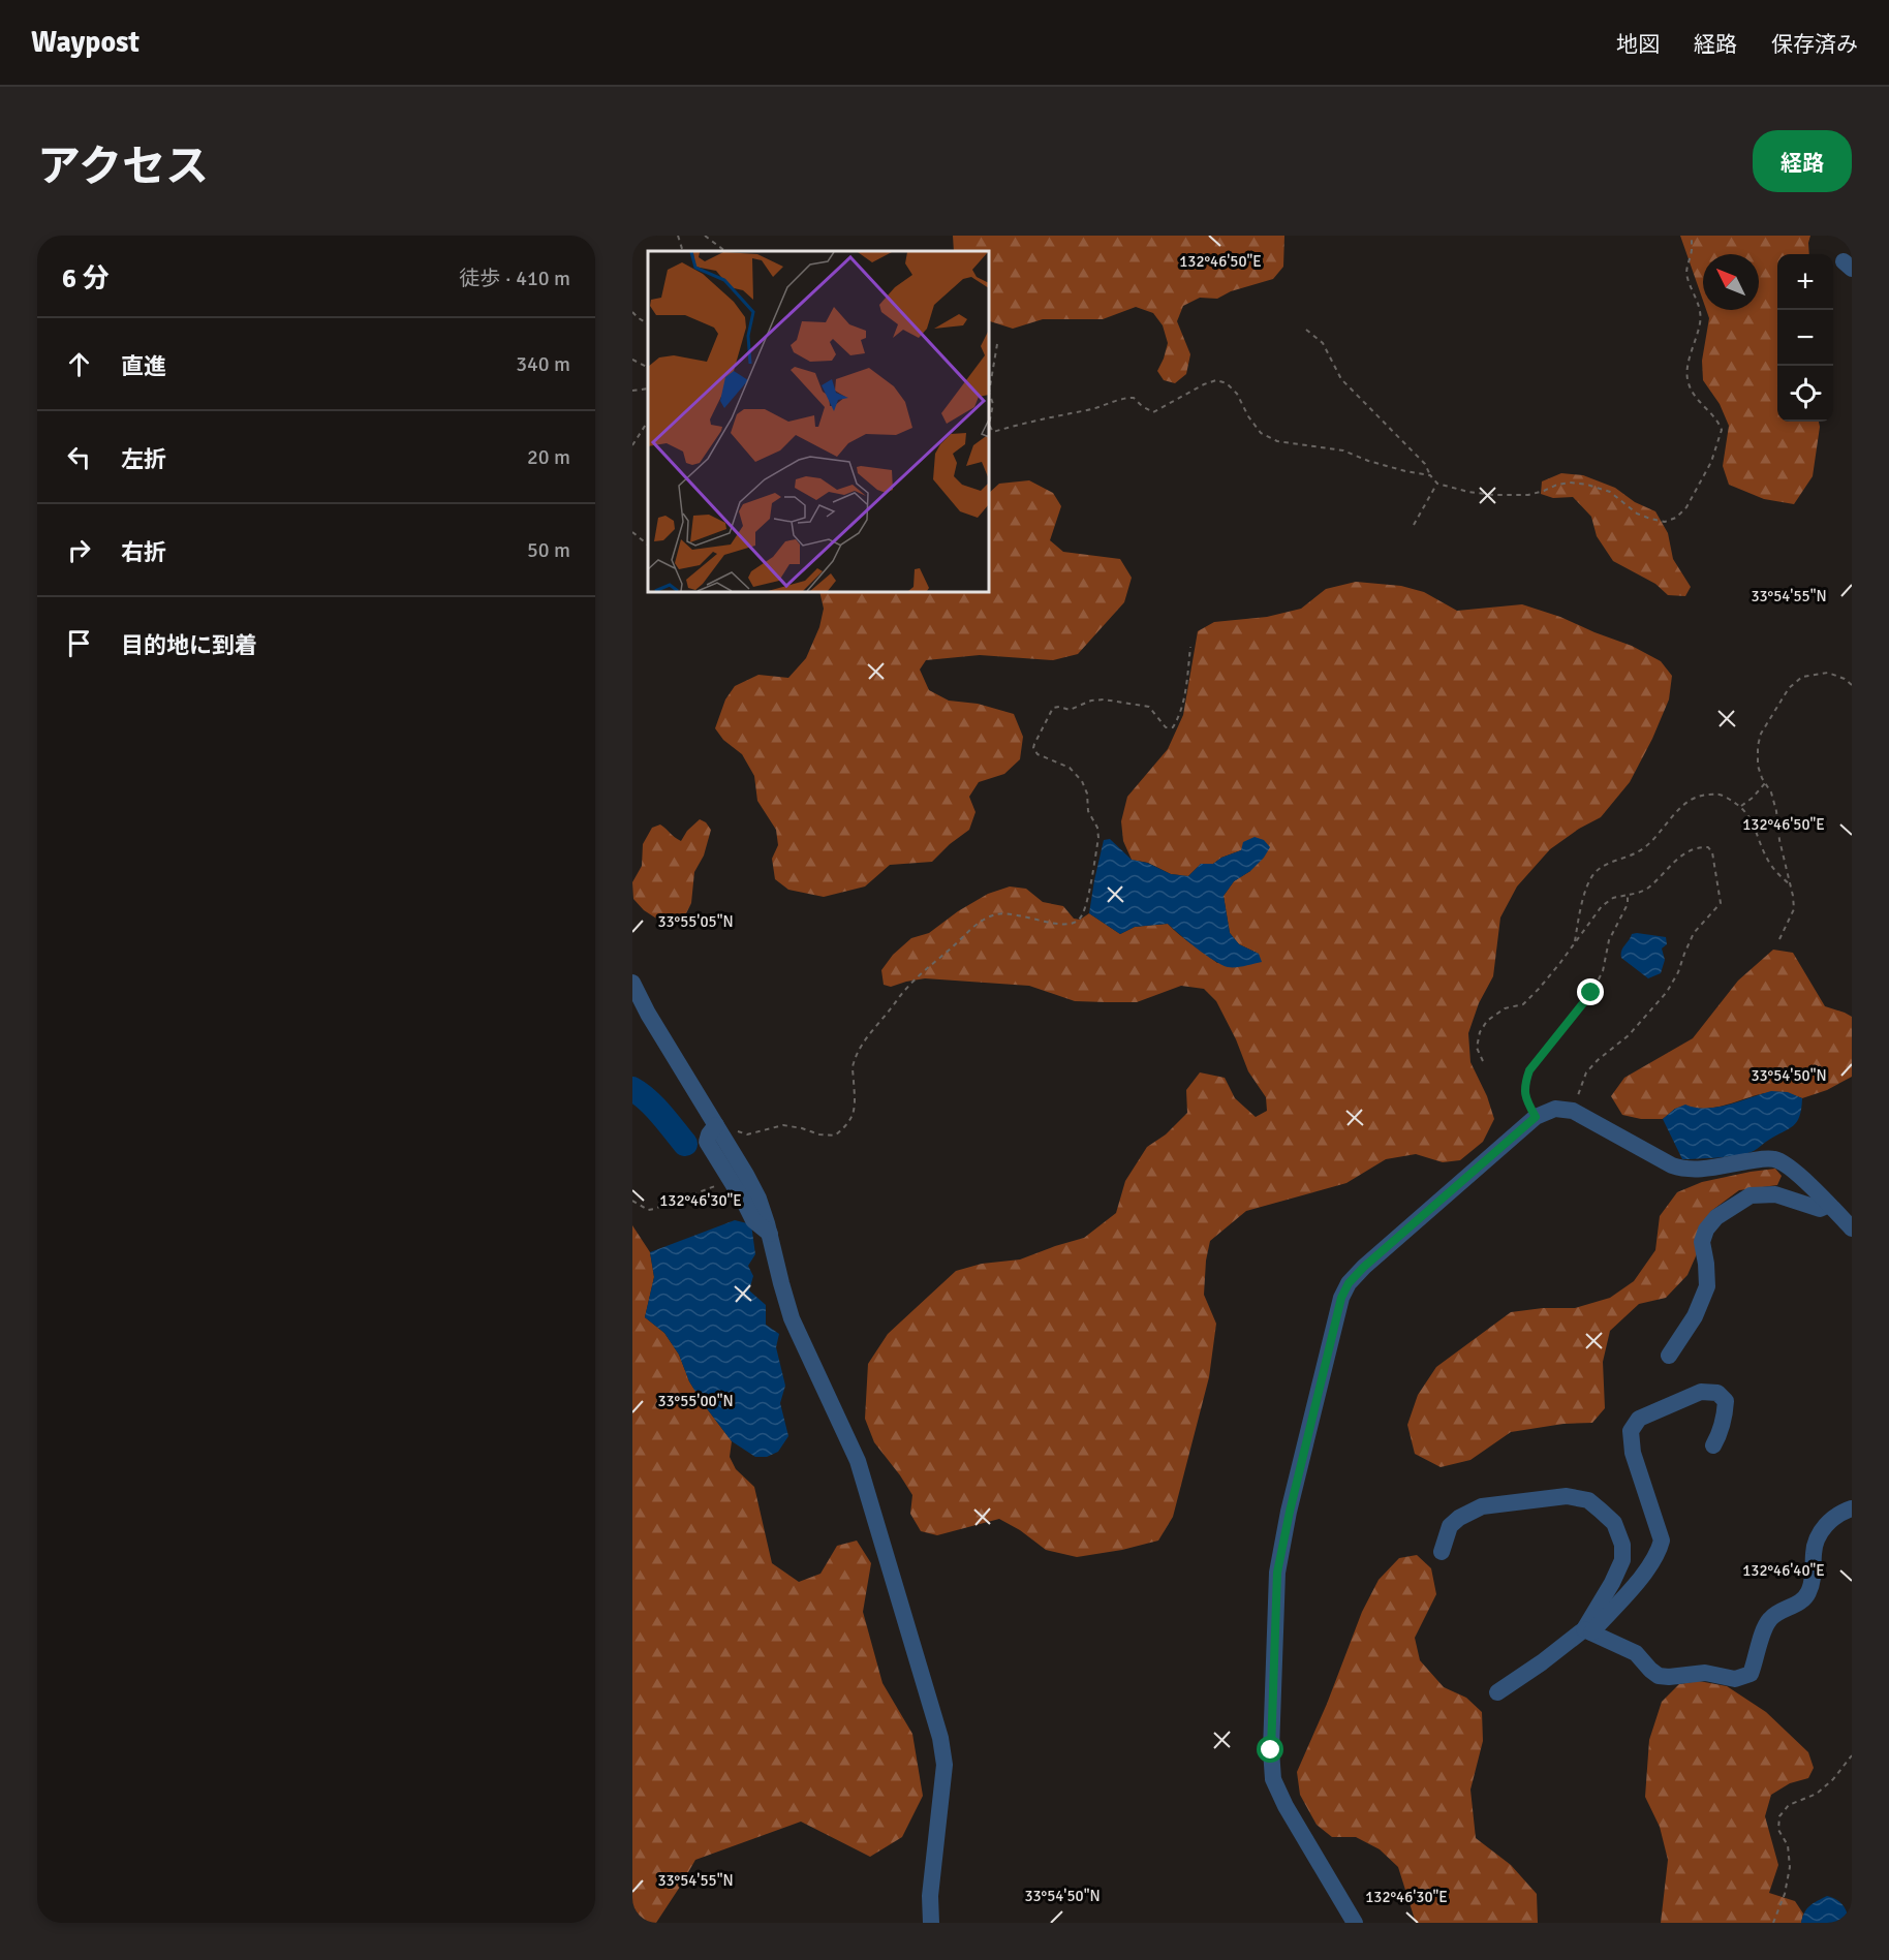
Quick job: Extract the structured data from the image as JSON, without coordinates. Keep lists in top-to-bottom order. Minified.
{"north":"top left","page":{"header":"Waypost","nav":["地図","経路","保存済み"],"title":"アクセス","buttons":"経路","heading":["6 分","徒歩 · 410 m"],"map_buttons":["+","−"],"list":[["直進","340 m"],["左折","20 m"],["右折","50 m"],"目的地に到着"]},"coordinates":["132°46'50\"E","33°54'55\"N","33°55'05\"N","33°54'50\"N","132°46'30\"E","33°55'00\"N","132°46'40\"E"]}
